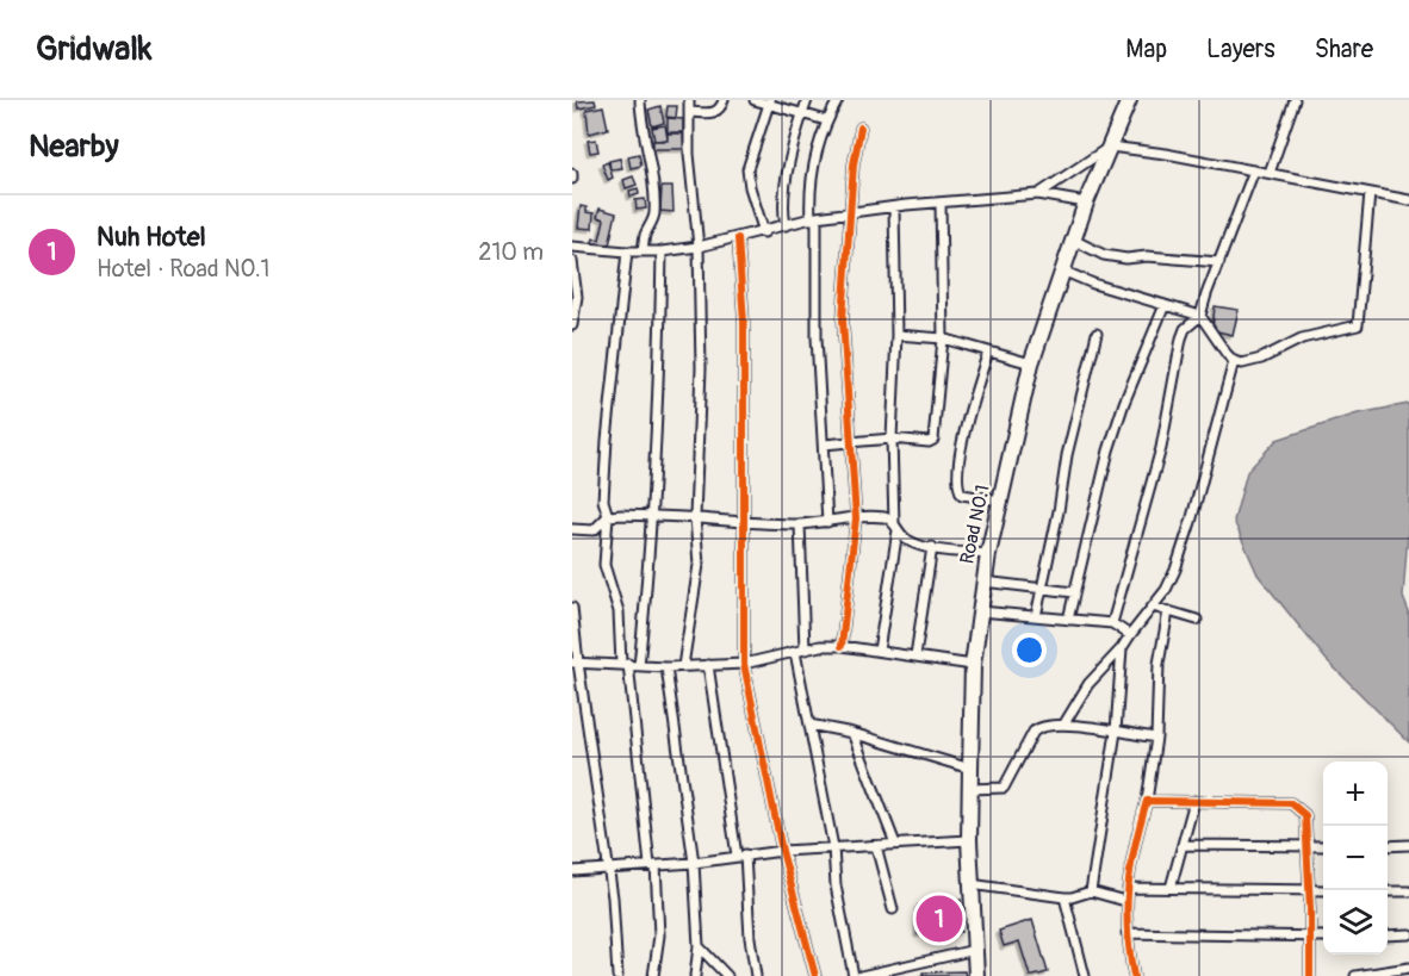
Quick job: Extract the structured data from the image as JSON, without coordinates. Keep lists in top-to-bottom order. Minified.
{"streets":{"highway":["Road NO.1"]},"page":{"header":"Gridwalk","nav":["Map","Layers","Share"],"heading":"Nearby","list":[{"mark":"1","name":"Nuh Hotel","note":"Hotel · Road NO.1","value":"210 m"}],"map_buttons":["+","−"],"pins":"1"}}
